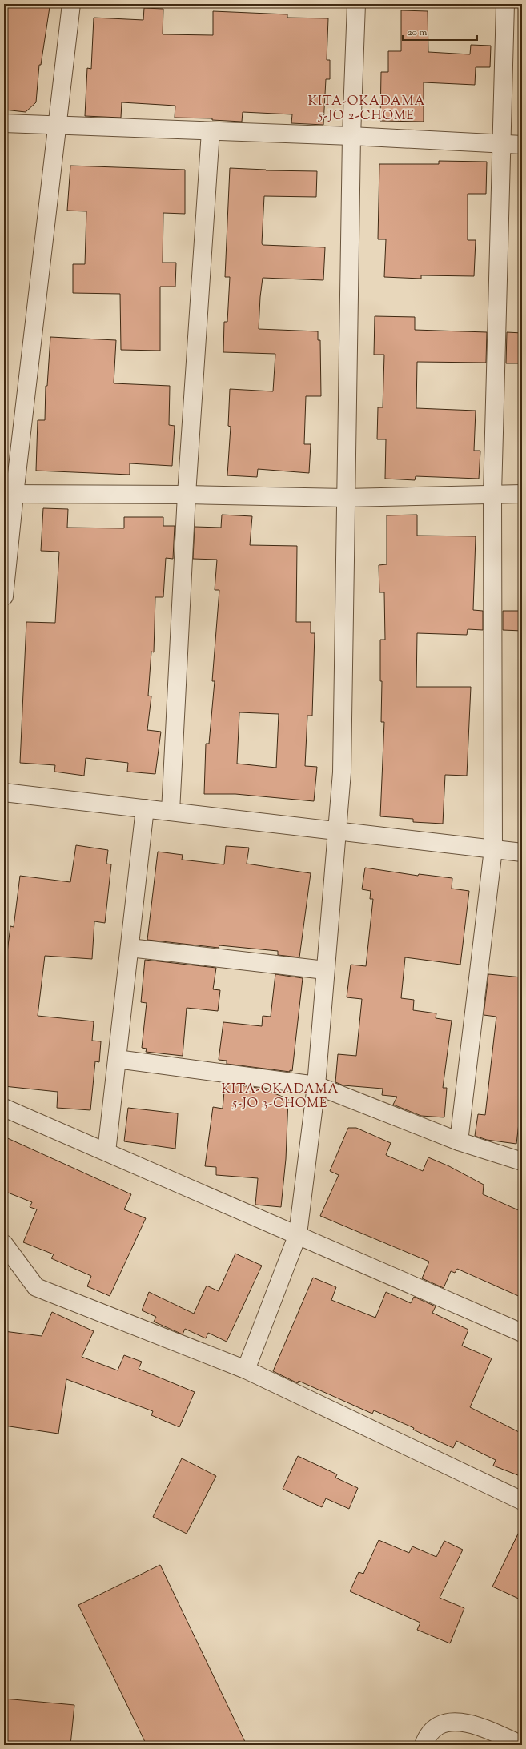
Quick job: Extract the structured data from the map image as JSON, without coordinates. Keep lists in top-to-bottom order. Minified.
{"districts":["KITA-OKADAMA 5-JO 2-CHOME","KITA-OKADAMA 5-JO 3-CHOME"],"scale_bar":"20 m"}
